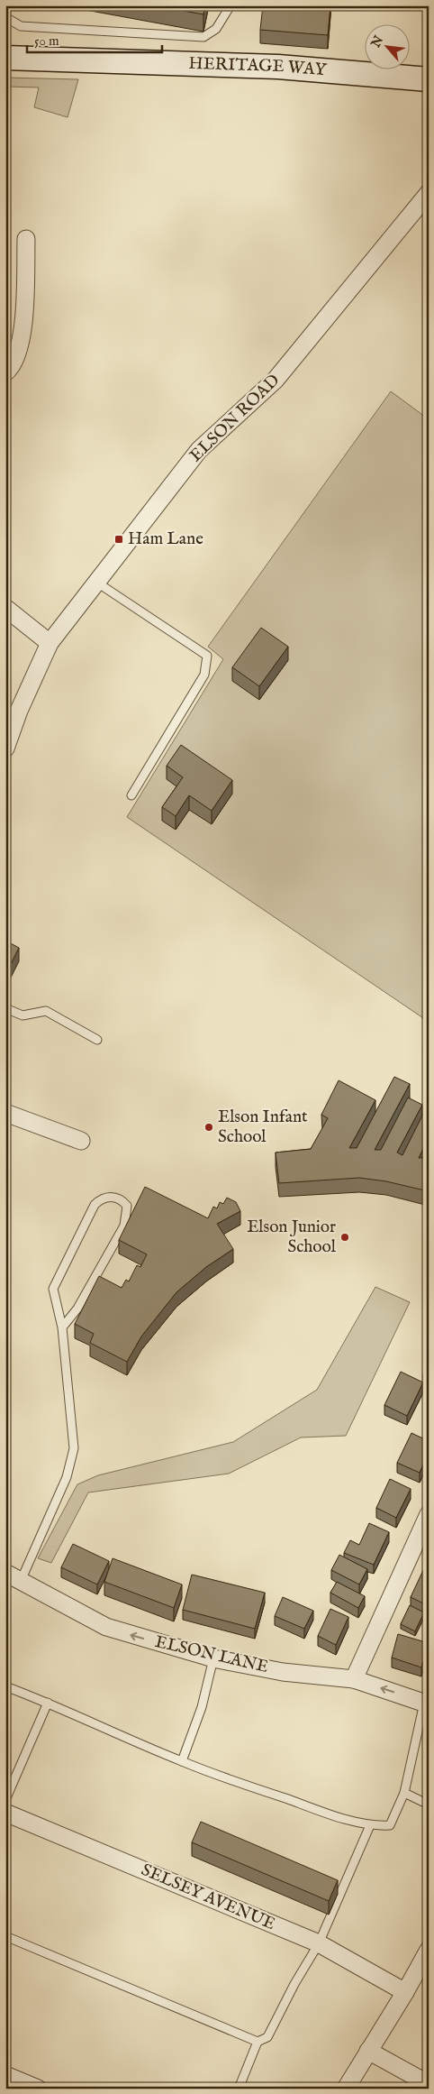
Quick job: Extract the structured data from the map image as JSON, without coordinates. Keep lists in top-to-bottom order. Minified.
{"streets":{"street":["HERITAGE WAY","ELSON ROAD","ELSON LANE","SELSEY AVENUE"]},"one_way":["ELSON LANE"],"places":{"transit":["Ham Lane"],"other":["Elson Infant School","Elson Junior School"]},"scale_bar":"50 m","north":"top left"}
